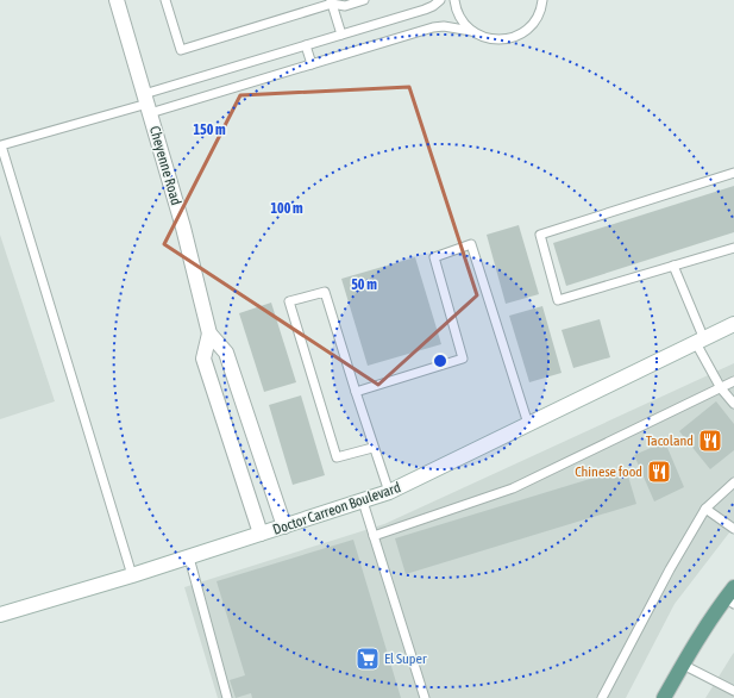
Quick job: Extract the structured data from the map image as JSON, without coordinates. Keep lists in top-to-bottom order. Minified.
{"streets":{"main road":["Cheyenne Road","Doctor Carreon Boulevard"]},"crossings":[["Cheyenne Road","Doctor Carreon Boulevard"]],"places":{"restaurant":["Tacoland","Chinese food"],"supermarket":["El Super"]},"rings":["150 m","100 m","50 m"]}
